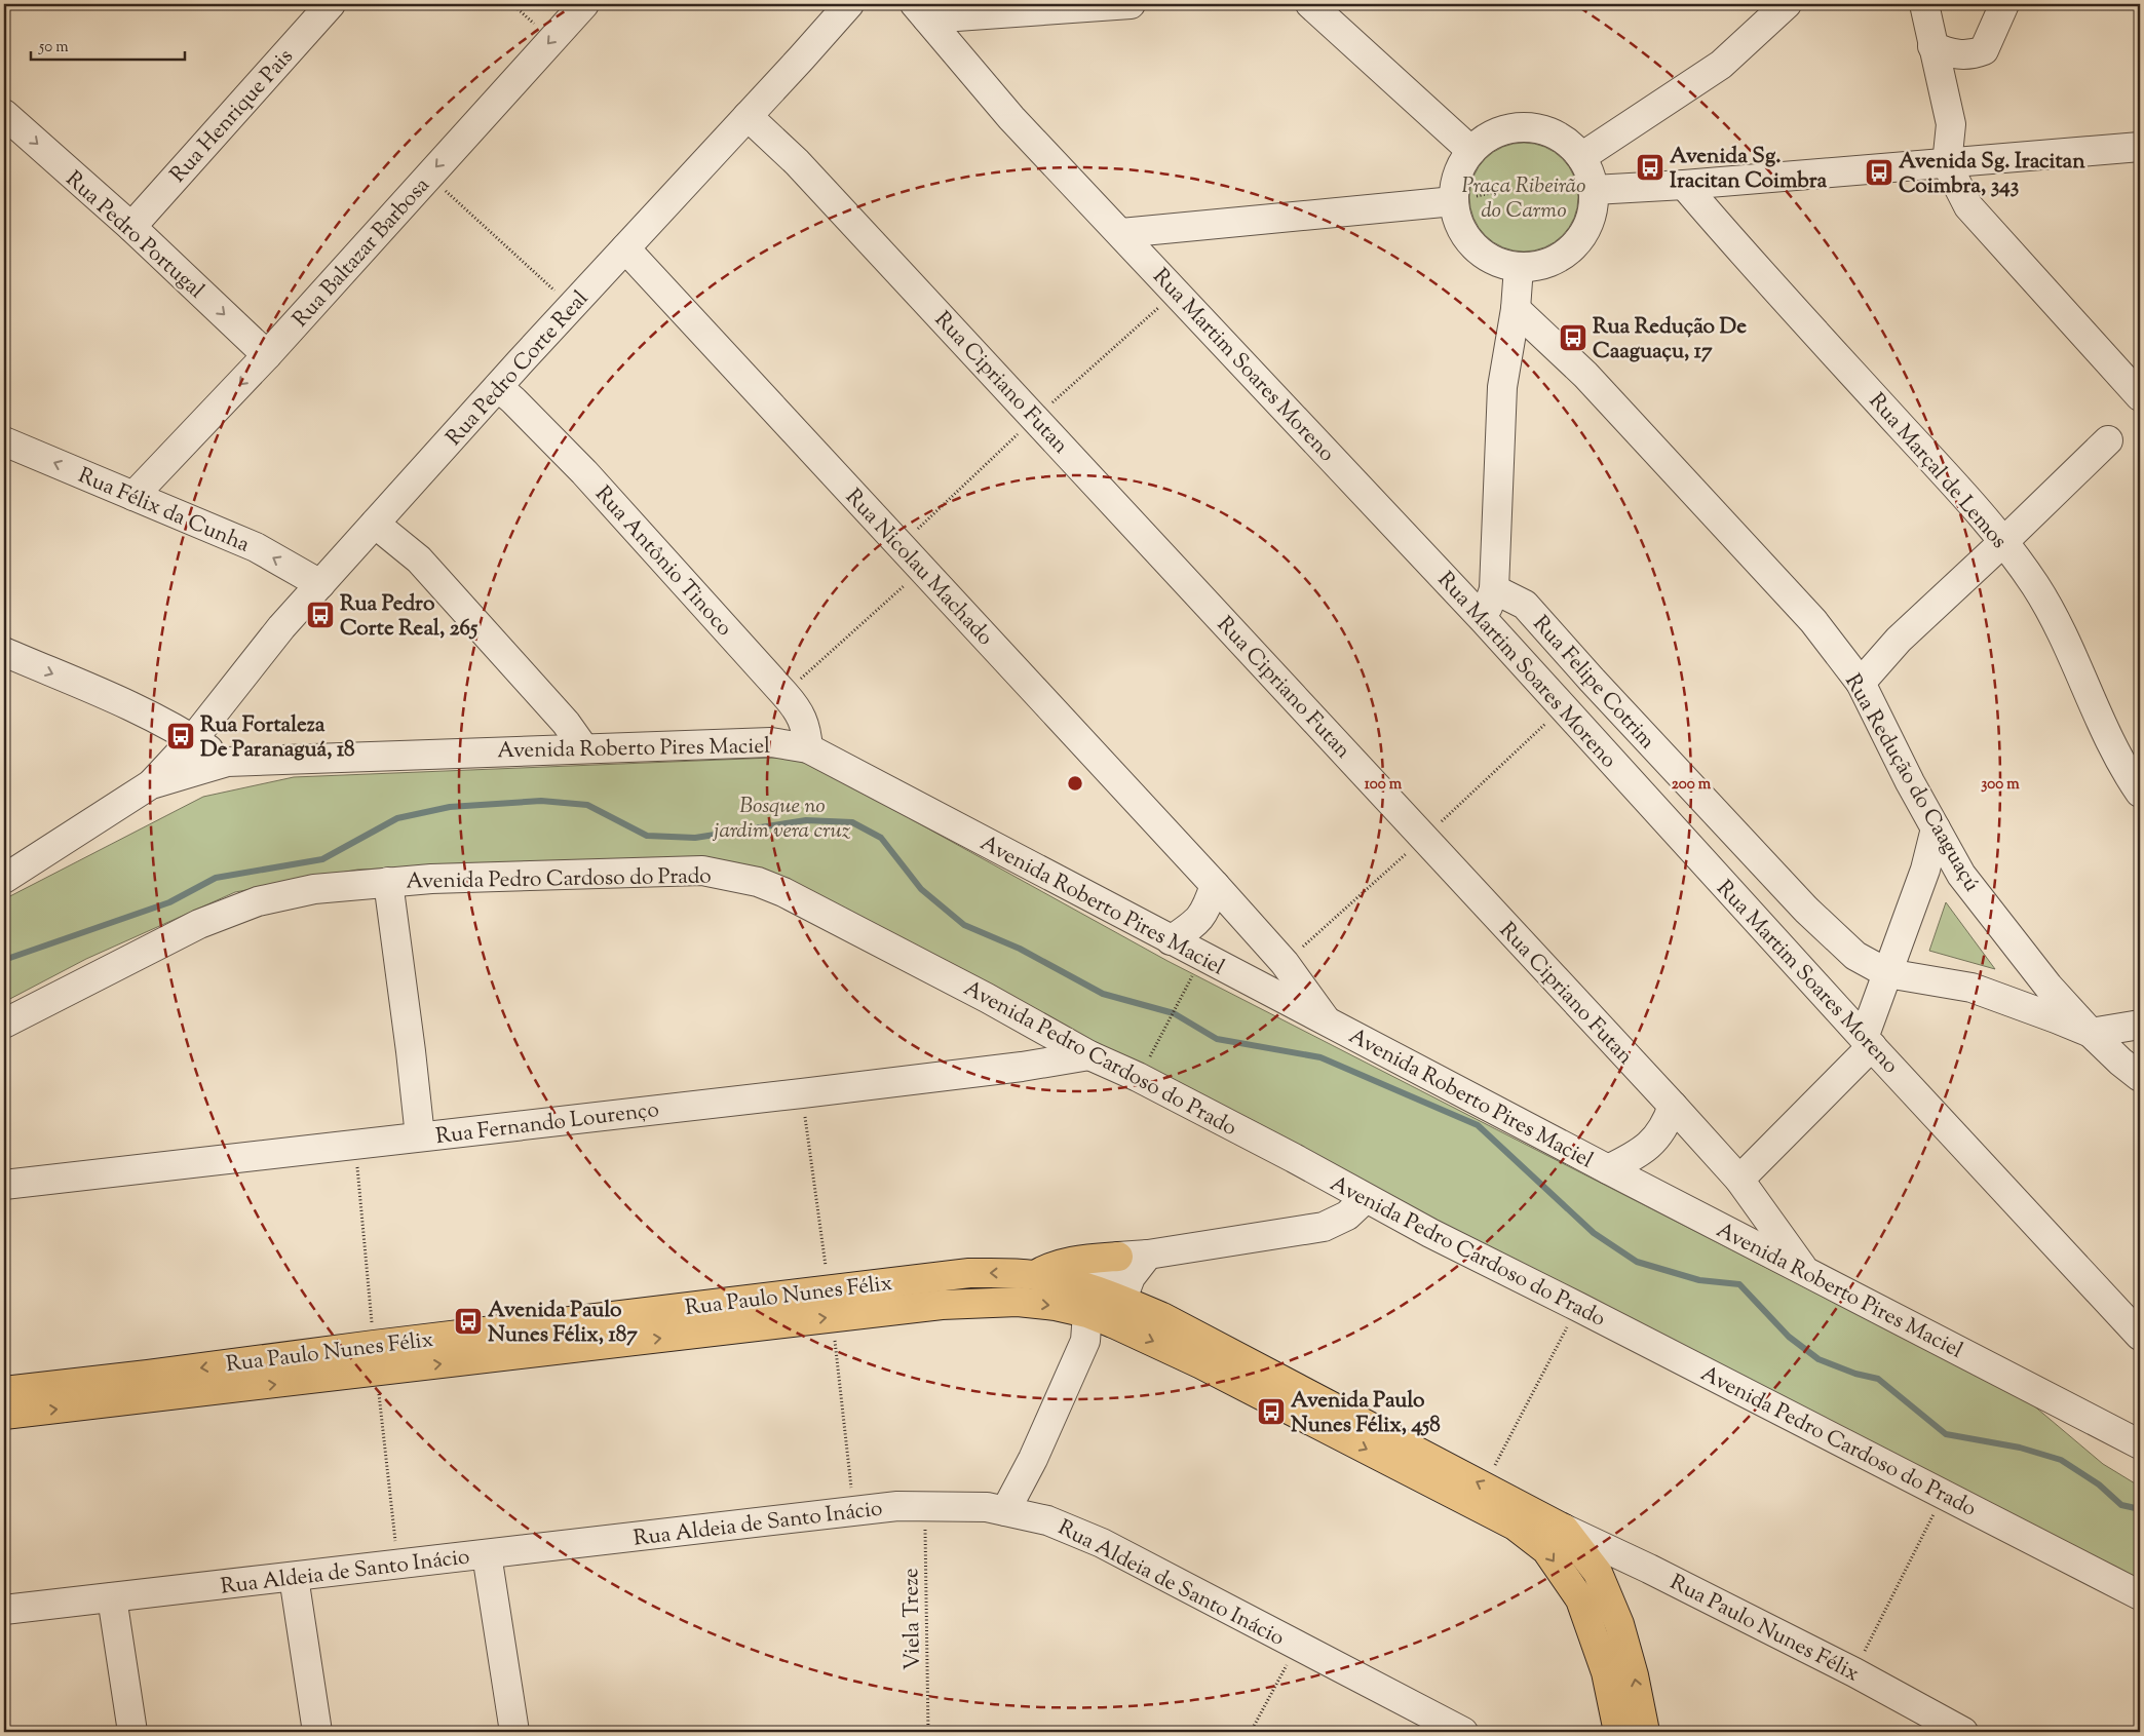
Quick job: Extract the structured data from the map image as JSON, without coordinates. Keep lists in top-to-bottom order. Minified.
{"streets":{"main road":["Rua Paulo Nunes Félix"],"street":["Rua Henrique Pais","Rua Pedro Portugal","Rua Baltazar Barbosa","Rua Martim Soares Moreno","Rua Pedro Corte Real","Rua Cipriano Futan","Rua Marçal de Lemos","Rua Félix da Cunha","Rua Antônio Tinoco","Rua Nicolau Machado","Rua Felipe Cotrim","Avenida Roberto Pires Maciel","Rua Redução do Caaguaçú","Avenida Pedro Cardoso do Prado","Rua Fernando Lourenço","Rua Aldeia de Santo Inácio"],"path":["Viela Treze"]},"crossings":[["Rua Henrique Pais","Rua Pedro Portugal"],["Rua Pedro Portugal","Rua Baltazar Barbosa"],["Rua Baltazar Barbosa","Rua Félix da Cunha"],["Rua Pedro Corte Real","Rua Cipriano Futan"],["Rua Pedro Corte Real","Rua Félix da Cunha"],["Rua Pedro Corte Real","Rua Antônio Tinoco"],["Rua Pedro Corte Real","Rua Nicolau Machado"],["Rua Pedro Corte Real","Avenida Roberto Pires Maciel"],["Rua Cipriano Futan","Avenida Roberto Pires Maciel"],["Rua Antônio Tinoco","Avenida Roberto Pires Maciel"],["Rua Nicolau Machado","Avenida Roberto Pires Maciel"],["Rua Felipe Cotrim","Rua Redução do Caaguaçú"],["Avenida Pedro Cardoso do Prado","Rua Fernando Lourenço"],["Rua Aldeia de Santo Inácio","Viela Treze"]],"one_way":["Rua Pedro Portugal","Rua Baltazar Barbosa"],"parks":["Praça Ribeirão do Carmo","Bosque no jardim vera cruz"],"places":{"bus stop":["Avenida Sg. Iracitan Coimbra","Avenida Sg. Iracitan Coimbra, 343","Rua Redução De Caaguaçu, 17","Rua Pedro Corte Real, 265","Rua Fortaleza De Paranaguá, 18","Avenida Paulo Nunes Félix, 187","Avenida Paulo Nunes Félix, 458"]},"scale_bar":"50 m","rings":["100 m","200 m","300 m"]}
